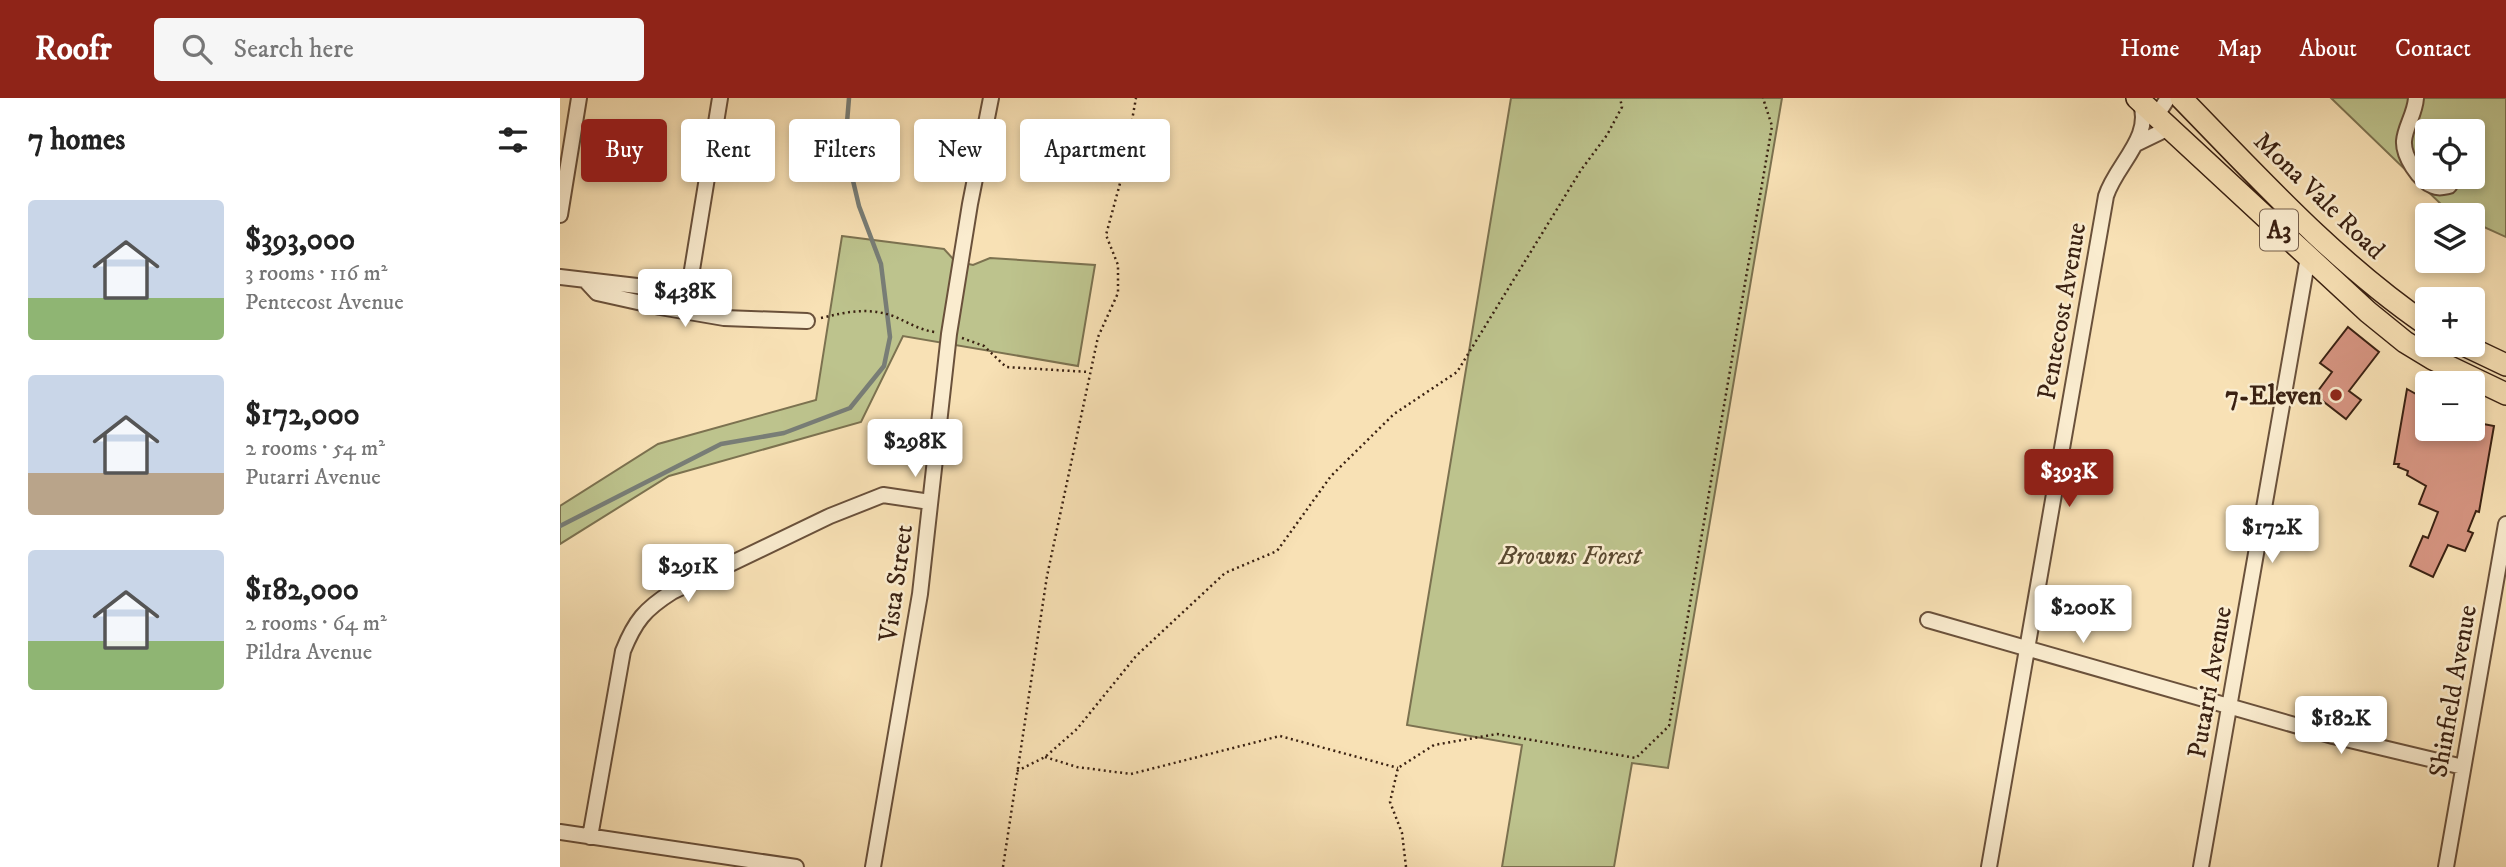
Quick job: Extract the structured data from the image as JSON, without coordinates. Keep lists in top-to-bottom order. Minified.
{"streets":{"highway":["Mona Vale Road","A3"],"street":["Pentecost Avenue","Vista Street","Putarri Avenue","Shinfield Avenue"]},"crossings":[["Mona Vale Road","Pentecost Avenue"],["Mona Vale Road","Putarri Avenue"]],"parks":["Browns Forest"],"places":["7-Eleven"],"page":{"header":"Roofr","search":"Search here","nav":["Home","Map","About","Contact"],"heading":"7 homes","map_buttons":["+","−"],"chip":["Buy","Rent","Filters","New","Apartment"],"list":[{"name":"$393,000","note":"3 rooms · 116 m² · Pentecost Avenue"},{"name":"$172,000","note":"2 rooms · 54 m² · Putarri Avenue"},{"name":"$182,000","note":"2 rooms · 64 m² · Pildra Avenue"}],"price":["$438K","$298K","$393K","$172K","$291K","$200K","$182K"]}}
